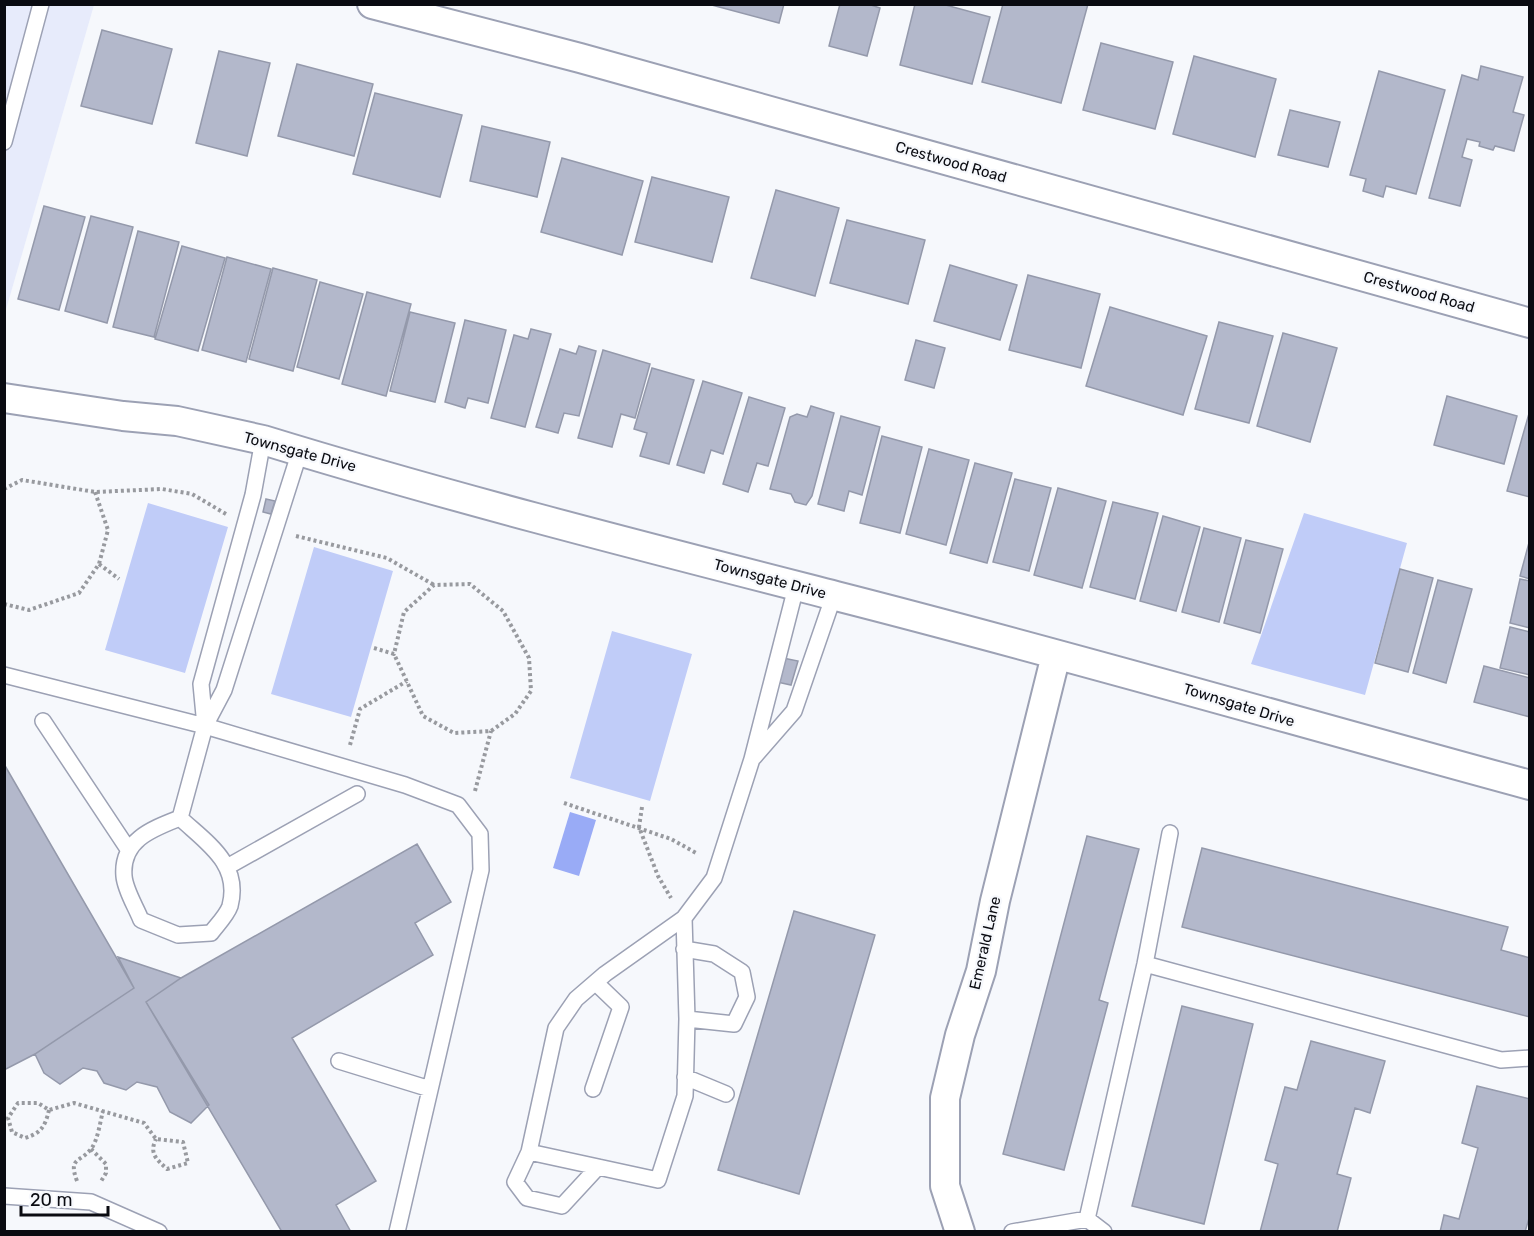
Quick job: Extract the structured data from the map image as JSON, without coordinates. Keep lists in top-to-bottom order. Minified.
{"streets":{"street":["Crestwood Road","Townsgate Drive","Emerald Lane"]},"crossings":[["Townsgate Drive","Emerald Lane"]],"scale_bar":"20 m"}
